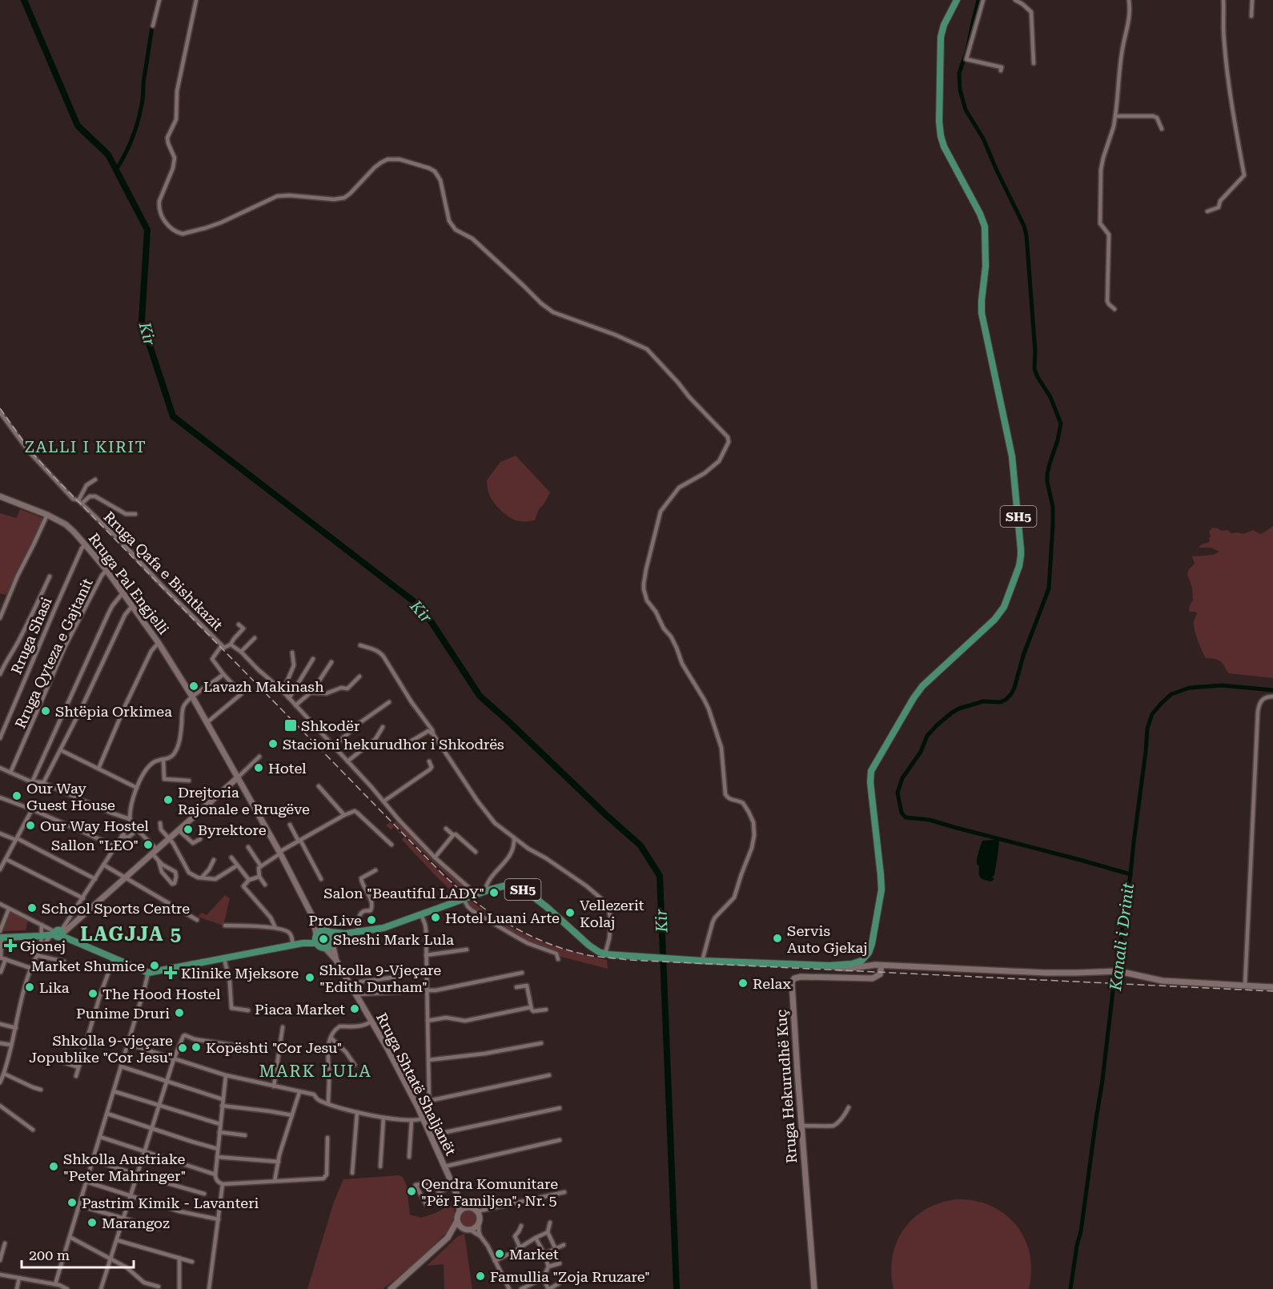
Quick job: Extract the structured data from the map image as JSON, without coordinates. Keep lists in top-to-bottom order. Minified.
{"streets":{"main road":["SH5","Rruga Pal Engjelli","Rruga Shtatë Shaljanët","Rruga Hekurudhë Kuç"],"street":["Rruga Qafa e Bishtkazit","Rruga Shasi","Rruga Qyteza e Gajtanit"]},"crossings":[["SH5","Rruga Qafa e Bishtkazit"],["SH5","Rruga Shtatë Shaljanët"],["Rruga Pal Engjelli","Rruga Shasi"],["Rruga Pal Engjelli","Rruga Qyteza e Gajtanit"]],"districts":["ZALLI I KIRIT","LAGJJA 5","MARK LULA"],"water":["Kir","Kanali i Drinit"],"places":{"other":["Lavazh Makinash","Shtëpia Orkimea","Stacioni hekurudhor i Shkodrës","Hotel","Our Way Guest House","Drejtoria Rajonale e Rrugëve","Our Way Hostel","Byrektore","Sallon \"LEO\"","Salon \"Beautiful LADY\"","School Sports Centre","Vellezerit Kolaj","Hotel Luani Arte","ProLive","Servis Auto Gjekaj","Sheshi Mark Lula","Market Shumice","Shkolla 9-Vjeçare \"Edith Durham\"","Relax","Lika","The Hood Hostel","Piaca Market","Punime Druri","Kopështi \"Cor Jesu\"","Shkolla 9-vjeçare Jopublike \"Cor Jesu\"","Shkolla Austriake \"Peter Mahringer\"","Qendra Komunitare \"Për Familjen\", Nr. 5","Pastrim Kimik - Lavanteri","Marangoz","Market","Famullia \"Zoja Rruzare\""],"transit":["Shkodër"],"health":["Gjonej","Klinike Mjeksore"]},"scale_bar":"200 m"}
